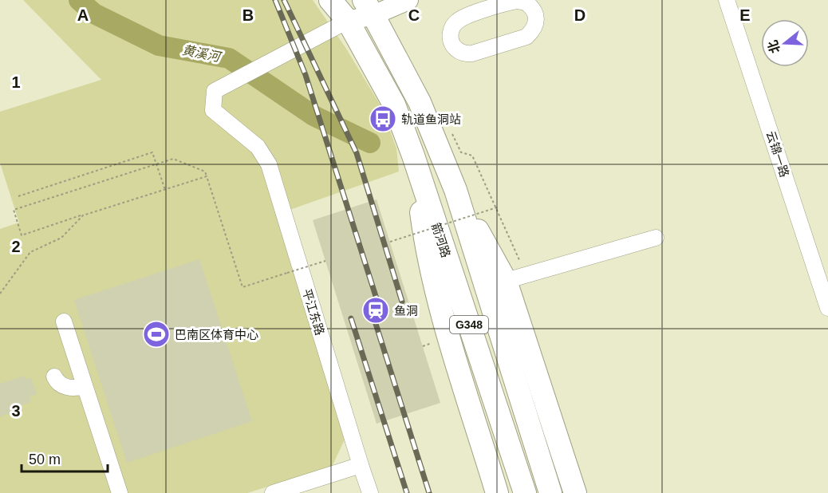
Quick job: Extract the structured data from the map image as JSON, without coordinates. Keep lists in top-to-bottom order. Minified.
{"streets":{"highway":["箭河路","G348"],"street":["云锦一路","平江东路"]},"crossings":[["箭河路","平江东路"]],"water":["黄溪河"],"places":{"bus stop":["轨道鱼洞站"],"station":["鱼洞"],"sports":["巴南区体育中心"]},"scale_bar":"50 m","north":"left","grid":{"columns":["A","B","C","D","E"],"rows":["1","2","3"]}}
